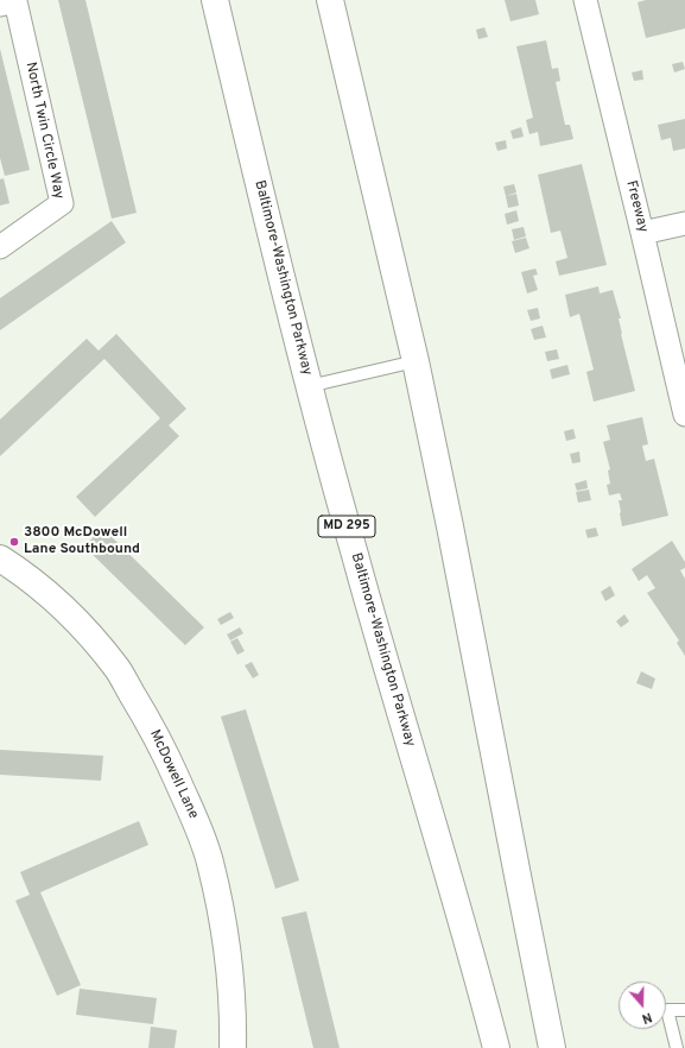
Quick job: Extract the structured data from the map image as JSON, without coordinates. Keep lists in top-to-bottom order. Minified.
{"streets":{"main road":["Baltimore-Washington Parkway","MD 295","McDowell Lane"],"street":["North Twin Circle Way","Freeway"]},"places":["3800 McDowell Lane Southbound"],"north":"bottom"}
